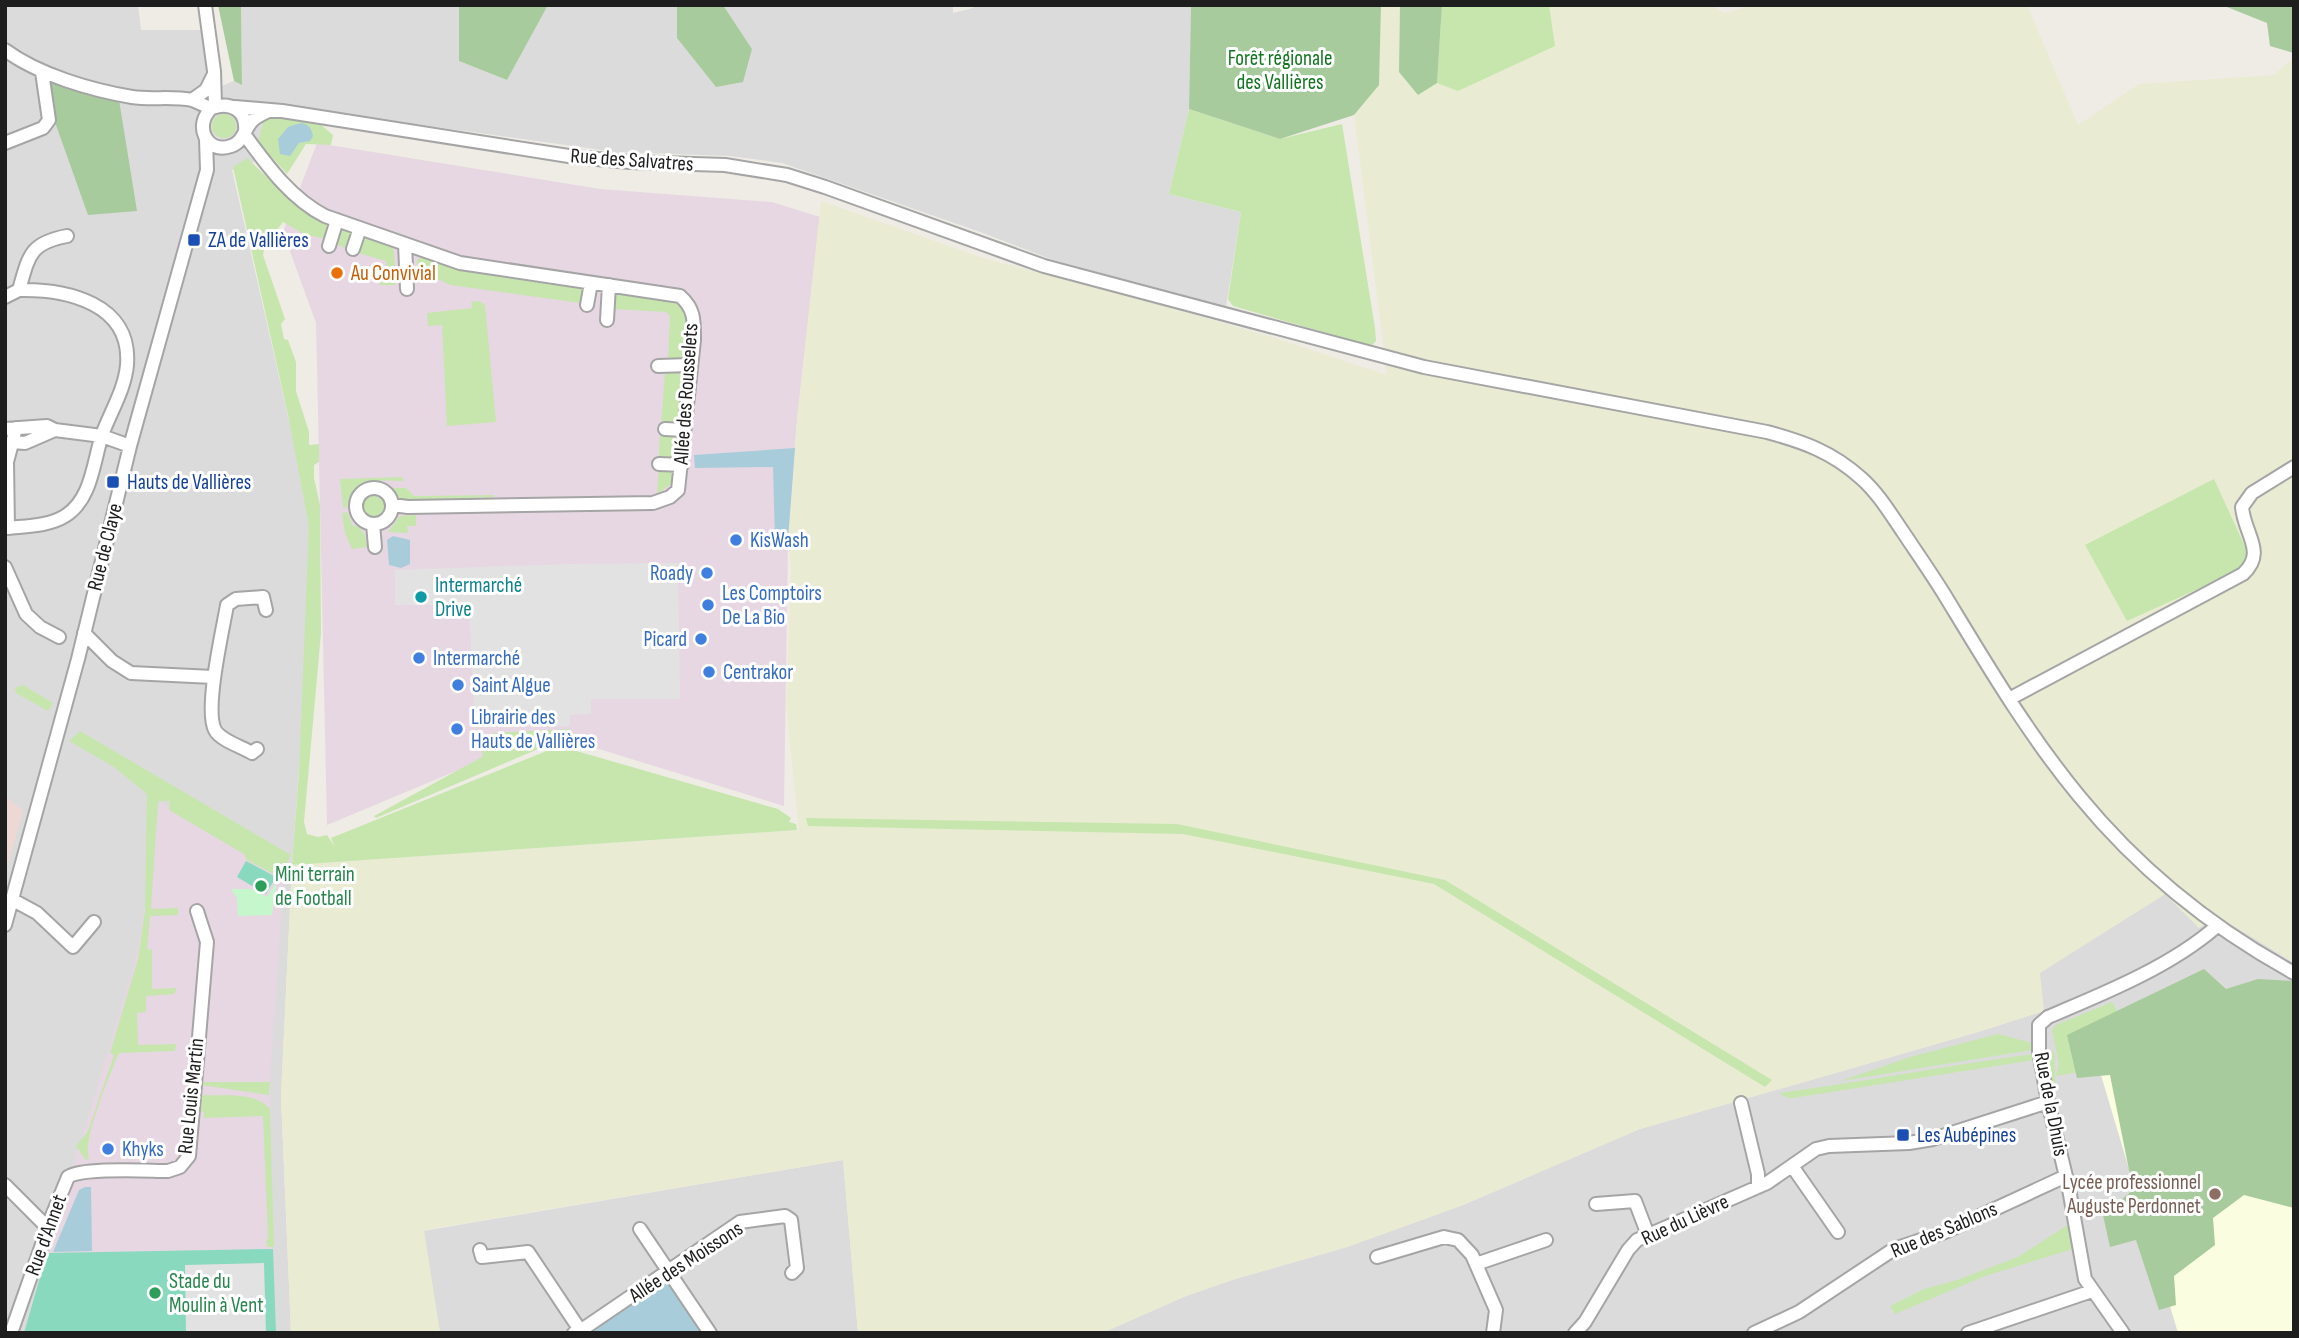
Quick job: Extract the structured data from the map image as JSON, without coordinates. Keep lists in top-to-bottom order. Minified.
{"streets":{"street":["Rue des Salvatres","Allée des Rousselets","Rue de Claye","Rue Louis Martin","Rue de la Dhuis","Rue du Lièvre","Rue des Sablons","Rue d'Annet","Allée des Moissons"]},"crossings":[["Rue des Salvatres","Allée des Rousselets"],["Rue des Salvatres","Rue de Claye"],["Rue des Salvatres","Rue de la Dhuis"],["Allée des Rousselets","Rue de Claye"],["Rue Louis Martin","Rue d'Annet"],["Rue de la Dhuis","Rue du Lièvre"],["Rue de la Dhuis","Rue des Sablons"]],"parks":["Forêt régionale des Vallières"],"places":{"transit":["ZA de Vallières","Hauts de Vallières","Les Aubépines"],"other":["Au Convivial","KisWash","Roady","Intermarché Drive","Les Comptoirs De La Bio","Picard","Intermarché","Centrakor","Saint Algue","Librairie des Hauts de Vallières","Mini terrain de Football","Khyks","Lycée professionnel Auguste Perdonnet","Stade du Moulin à Vent"]}}
